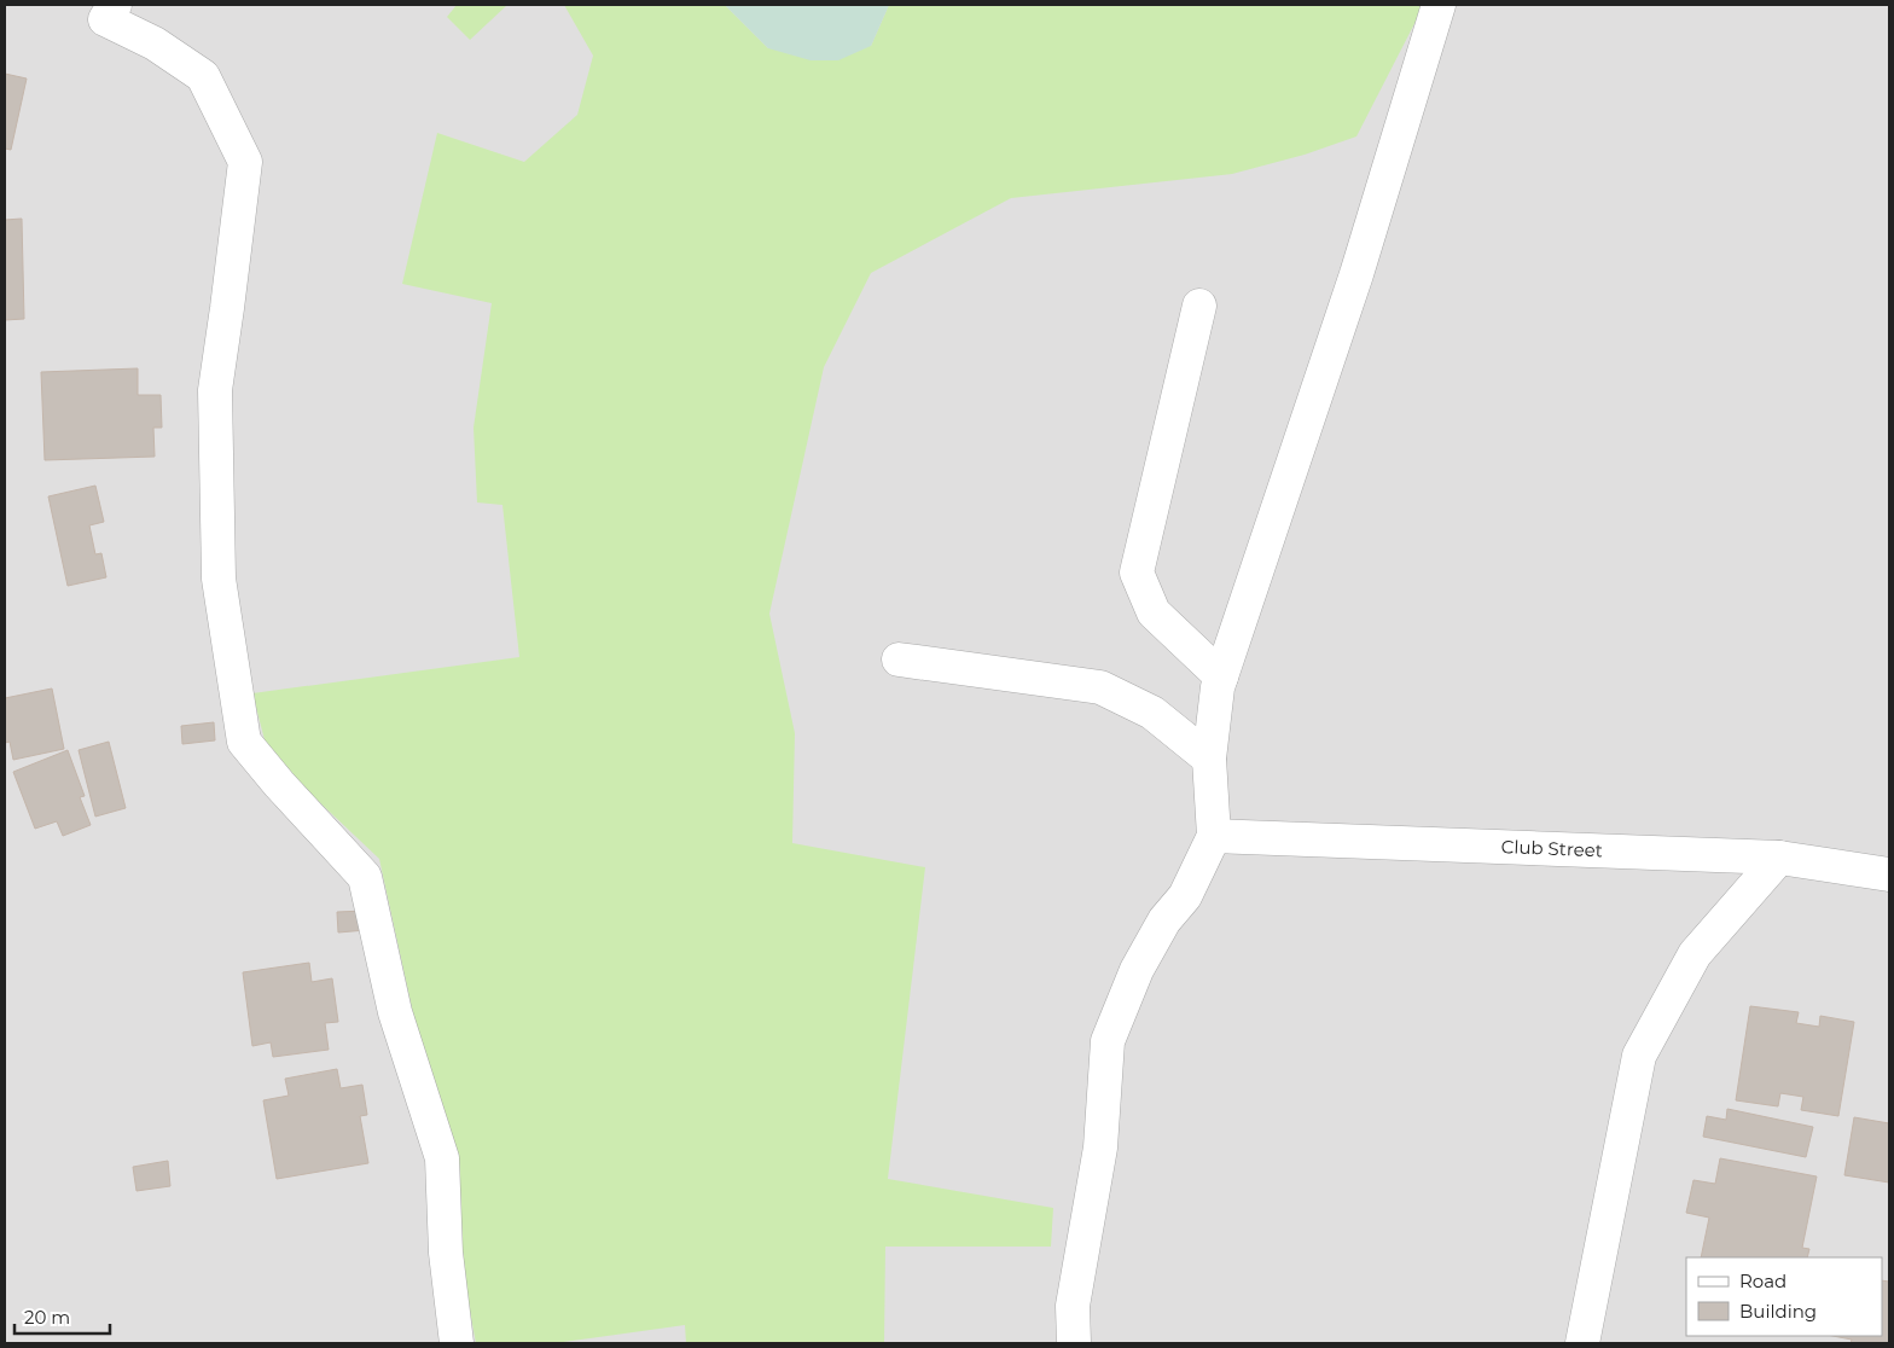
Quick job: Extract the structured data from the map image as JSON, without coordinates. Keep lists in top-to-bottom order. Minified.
{"streets":{"street":["Club Street"]},"legend":["Road","Building"],"scale_bar":"20 m"}
